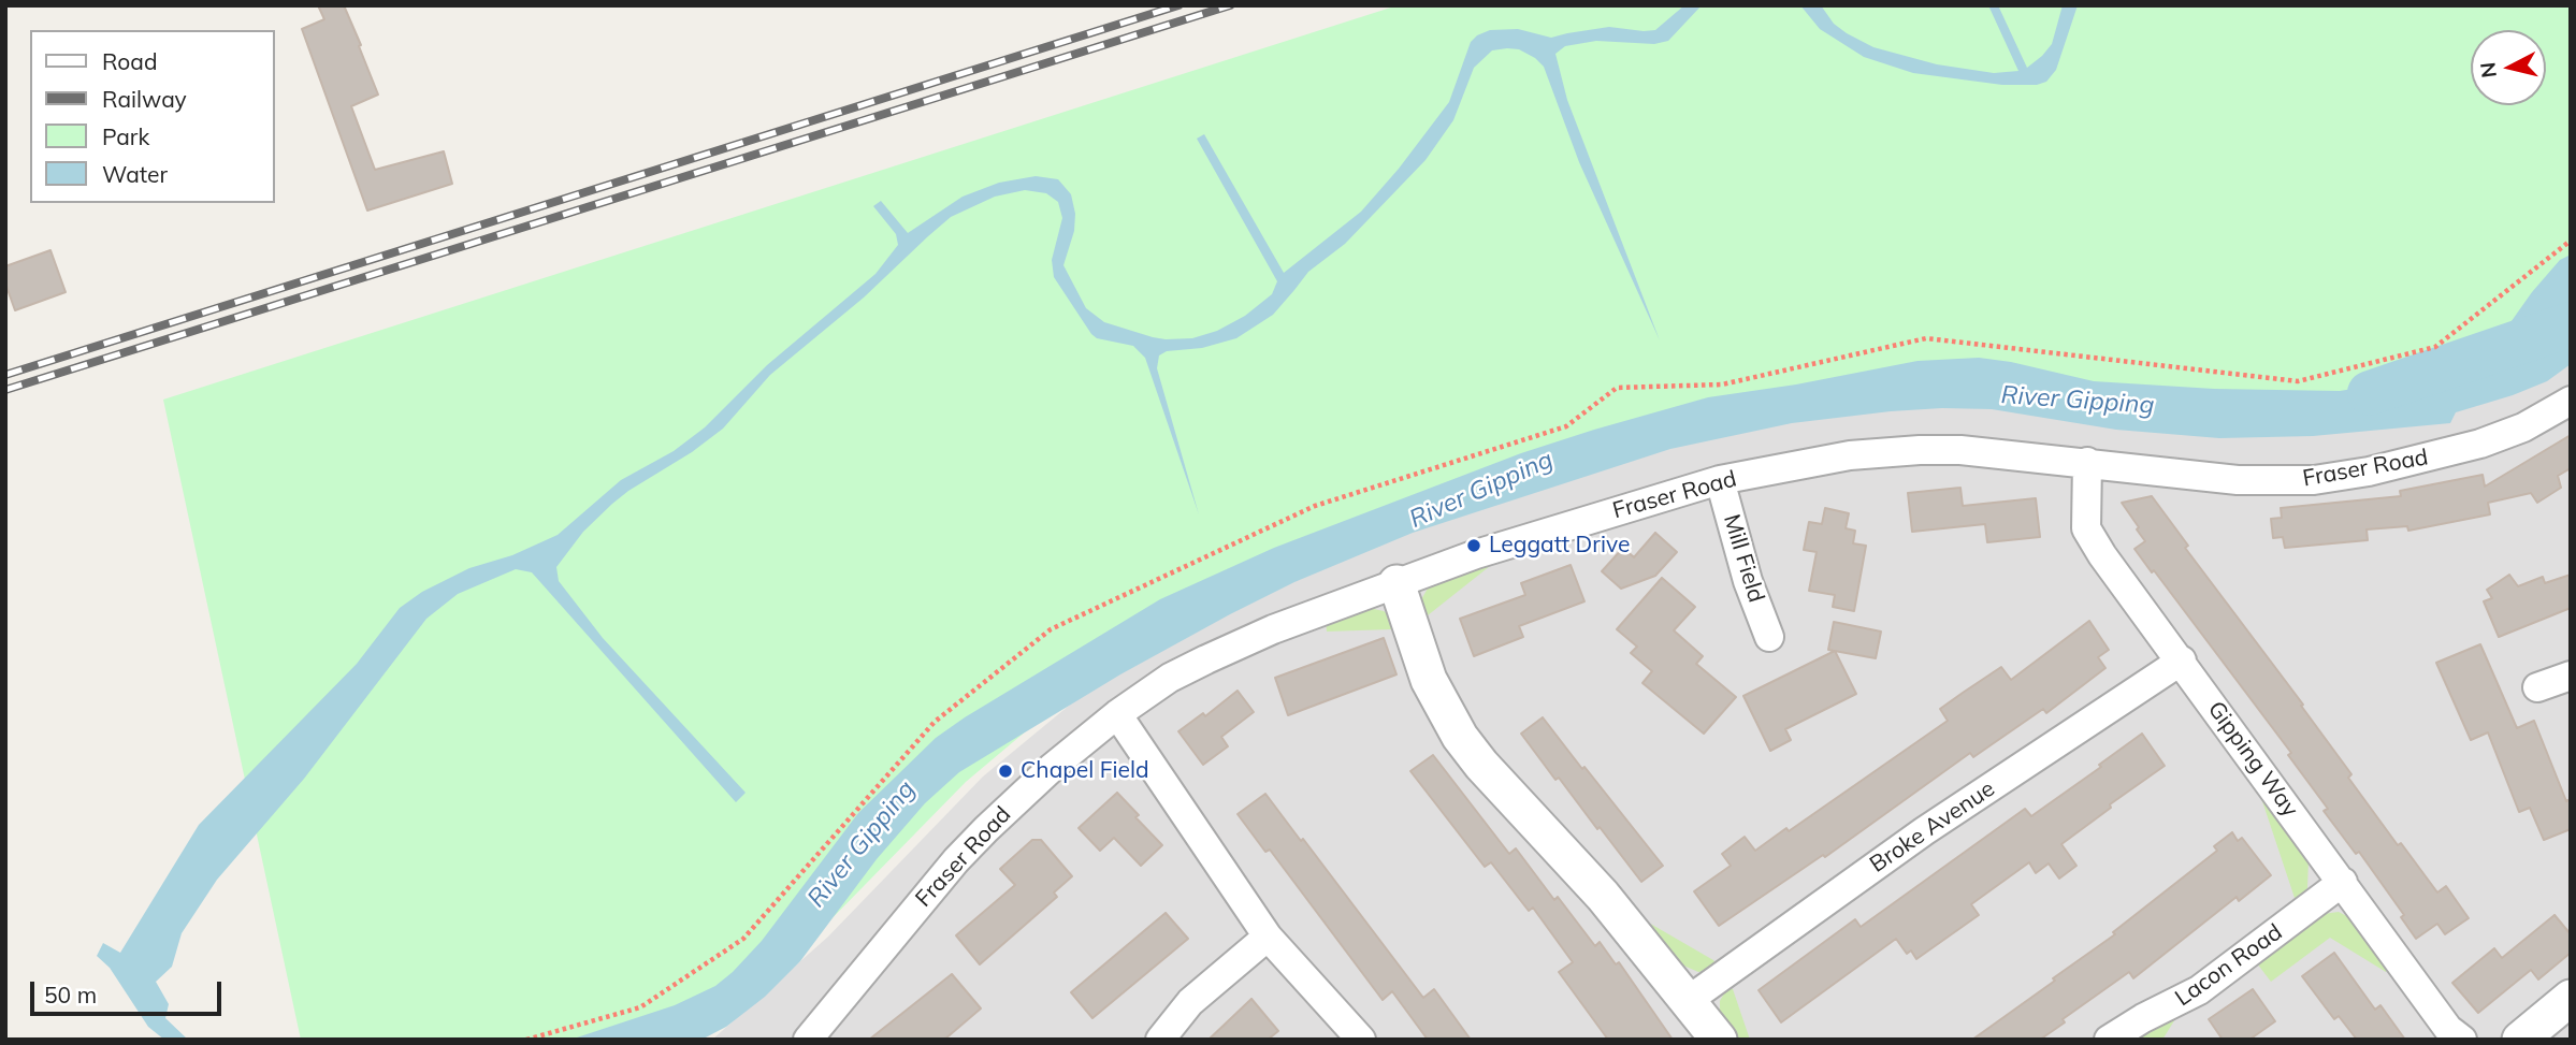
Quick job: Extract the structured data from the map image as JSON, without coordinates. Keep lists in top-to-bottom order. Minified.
{"streets":{"street":["Fraser Road","Mill Field","Gipping Way","Broke Avenue","Lacon Road"]},"crossings":[["Fraser Road","Mill Field"],["Fraser Road","Gipping Way"],["Gipping Way","Broke Avenue"],["Gipping Way","Lacon Road"]],"water":["River Gipping"],"places":["Leggatt Drive","Chapel Field"],"legend":["Road","Railway","Park","Water"],"scale_bar":"50 m","north":"left"}
